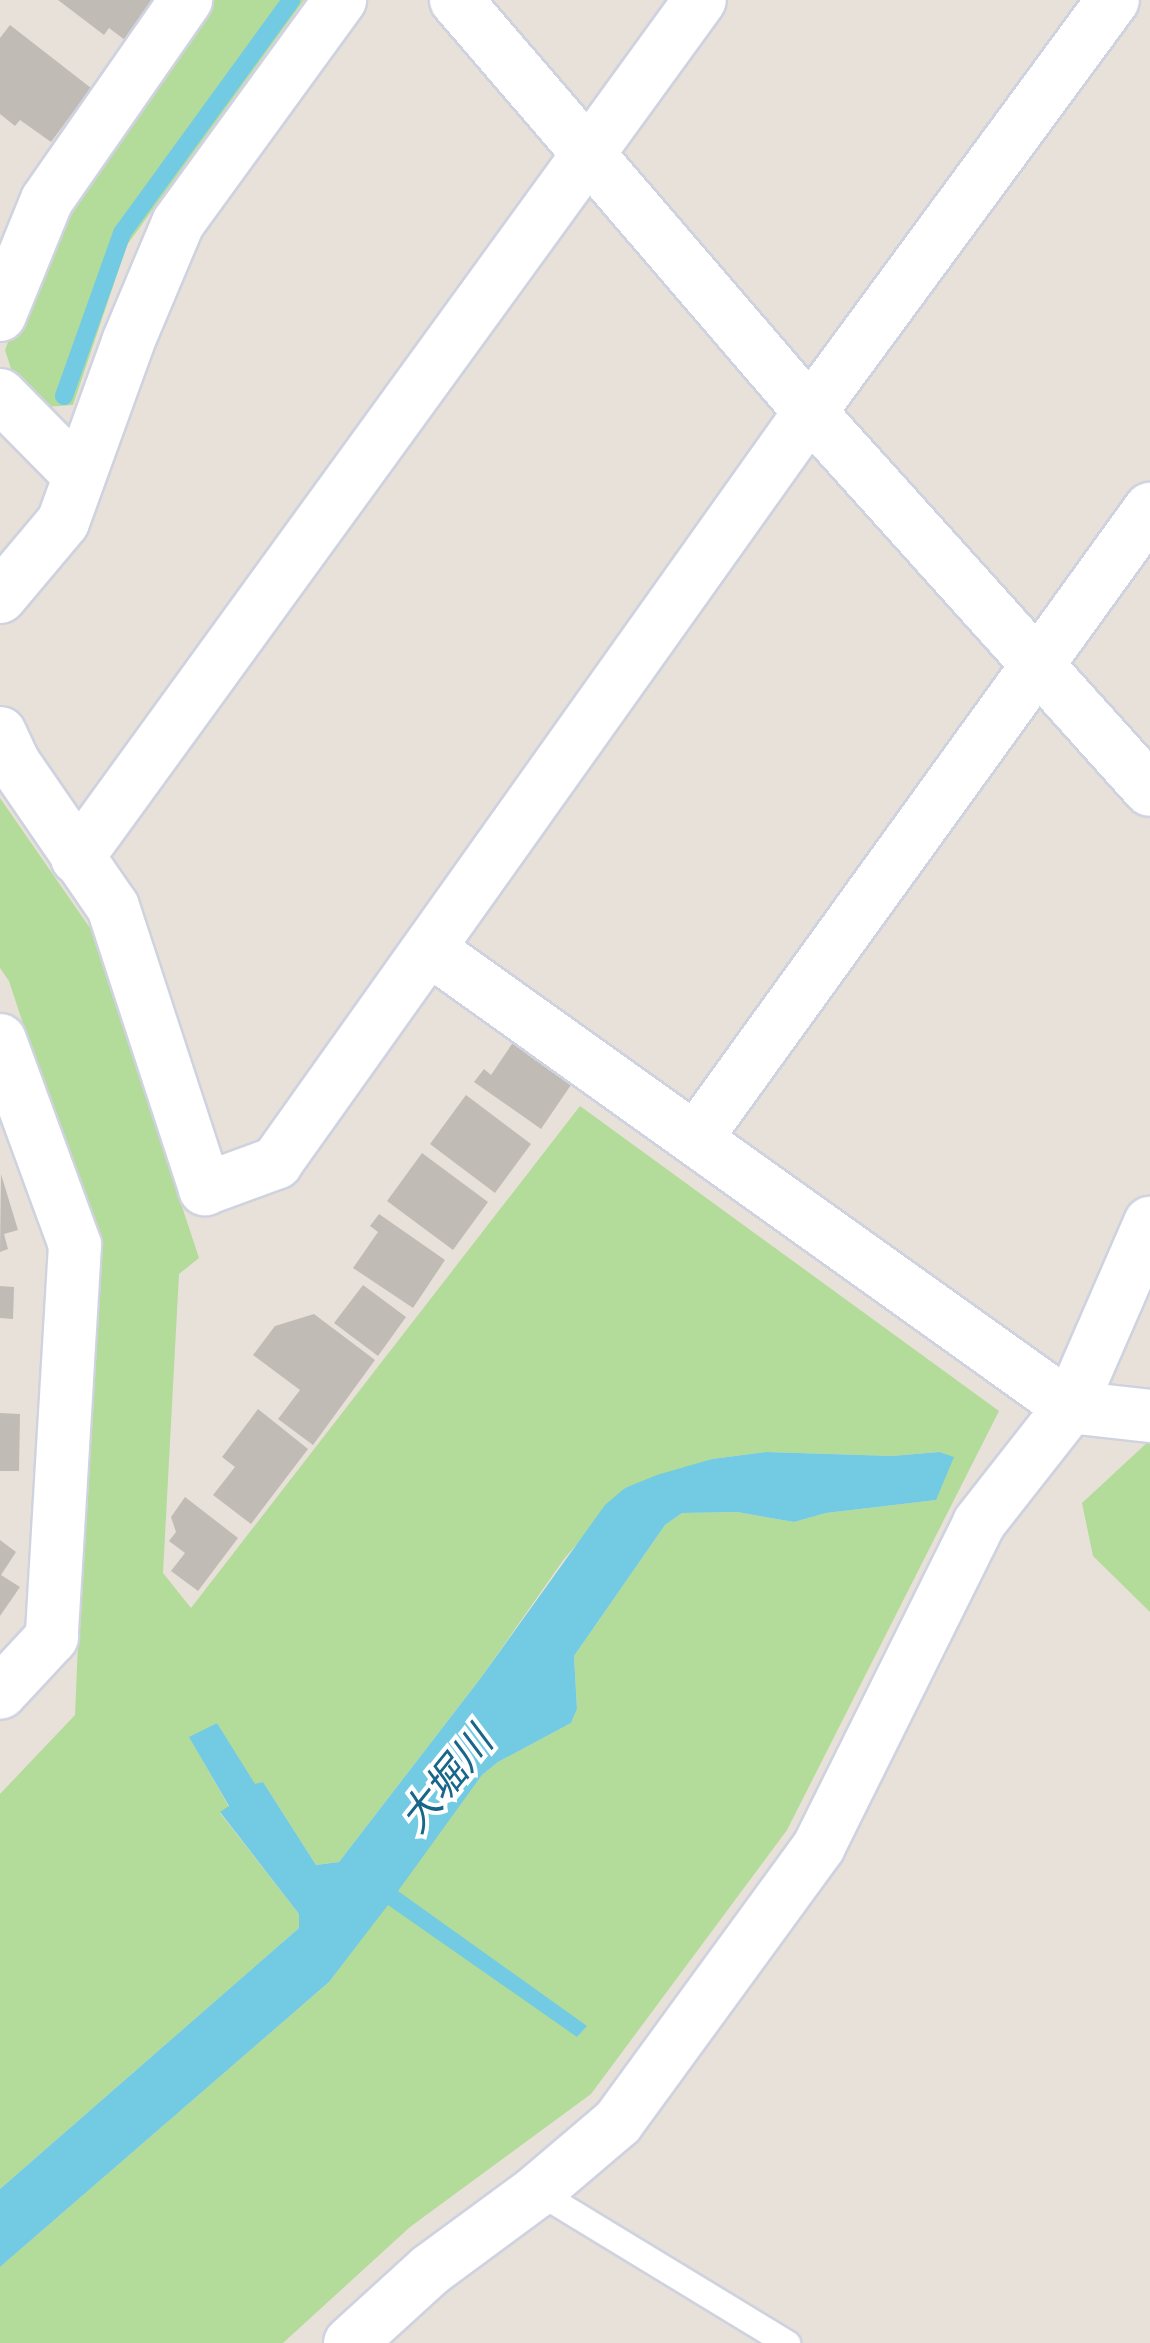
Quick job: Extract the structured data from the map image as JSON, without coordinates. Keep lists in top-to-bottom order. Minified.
{"water":["大堀川"]}
